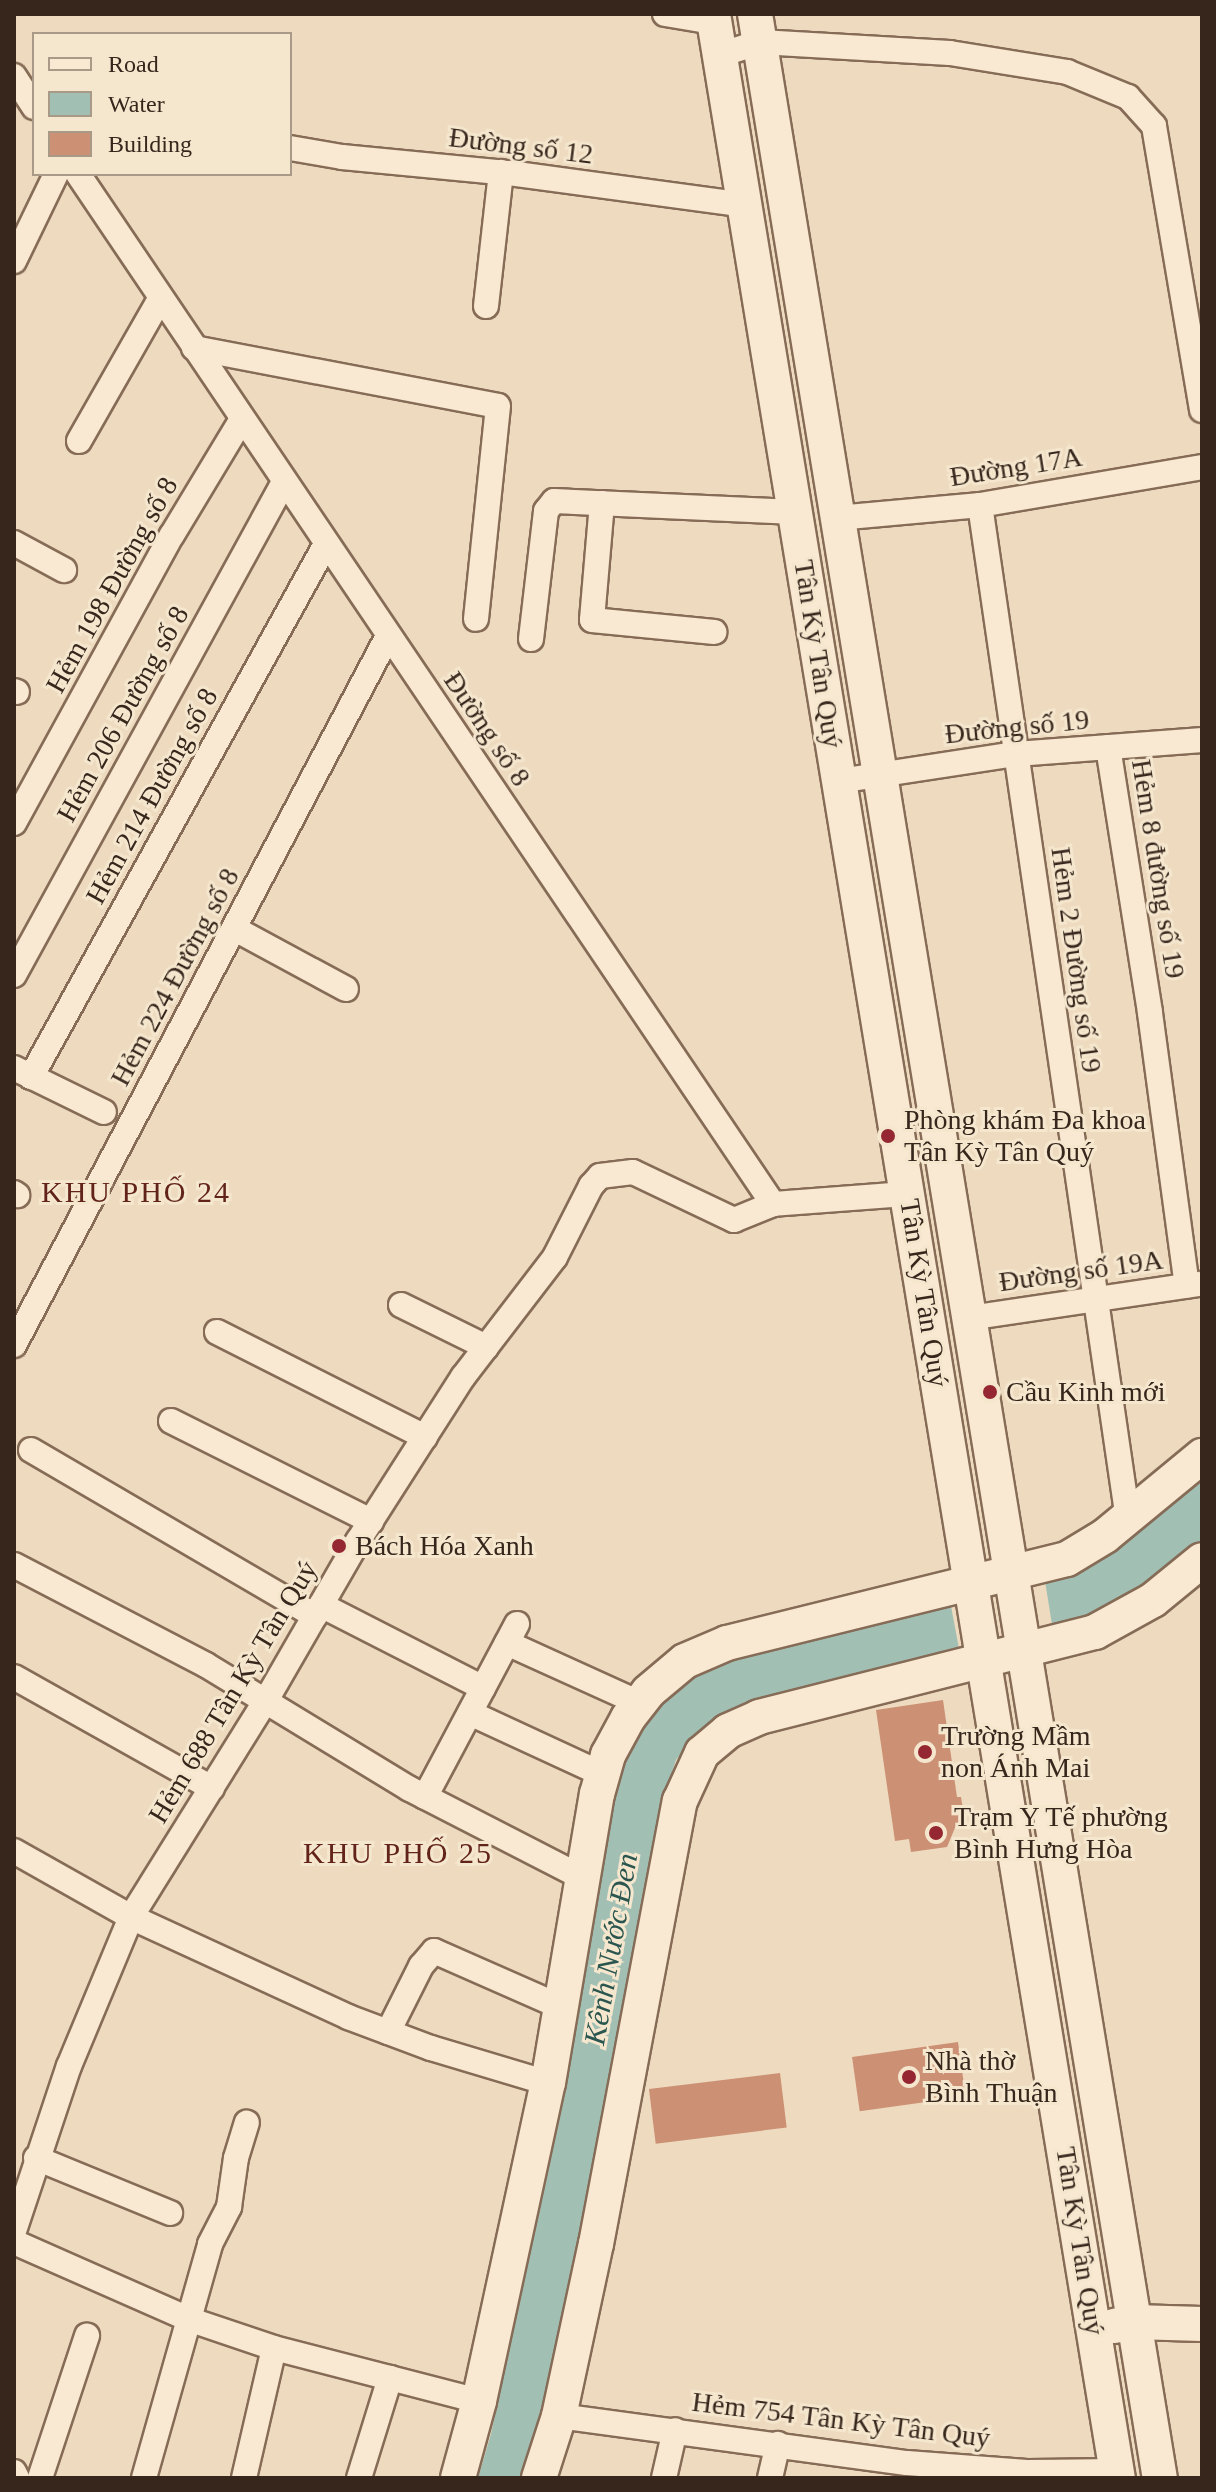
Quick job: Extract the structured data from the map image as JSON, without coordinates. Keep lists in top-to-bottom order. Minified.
{"streets":{"main road":["Tân Kỳ Tân Quý"],"street":["Đường số 12","Đường 17A","Hẻm 198 Đường số 8","Hẻm 206 Đường số 8","Đường số 19","Đường số 8","Hẻm 214 Đường số 8","Hẻm 8 đường số 19","Hẻm 2 Đường số 19","Hẻm 224 Đường số 8","Đường số 19A","Hẻm 688 Tân Kỳ Tân Quý","Hẻm 754 Tân Kỳ Tân Quý"]},"crossings":[["Đường số 12","Tân Kỳ Tân Quý"],["Đường 17A","Tân Kỳ Tân Quý"],["Đường 17A","Hẻm 2 Đường số 19"],["Hẻm 198 Đường số 8","Đường số 8"],["Tân Kỳ Tân Quý","Đường số 19"],["Tân Kỳ Tân Quý","Đường số 19A"],["Tân Kỳ Tân Quý","Hẻm 754 Tân Kỳ Tân Quý"],["Hẻm 206 Đường số 8","Đường số 8"],["Đường số 19","Hẻm 8 đường số 19"],["Đường số 19","Hẻm 2 Đường số 19"],["Đường số 8","Hẻm 214 Đường số 8"],["Đường số 8","Hẻm 224 Đường số 8"],["Đường số 8","Hẻm 688 Tân Kỳ Tân Quý"],["Hẻm 8 đường số 19","Đường số 19A"],["Hẻm 2 Đường số 19","Đường số 19A"]],"districts":["KHU PHỐ 24","KHU PHỐ 25"],"water":["Kênh Nước Đen"],"places":["Phòng khám Đa khoa Tân Kỳ Tân Quý","Cầu Kinh mới","Bách Hóa Xanh","Trường Mầm non Ánh Mai","Trạm Y Tế phường Bình Hưng Hòa","Nhà thờ Bình Thuận"],"legend":["Road","Water","Building"]}
